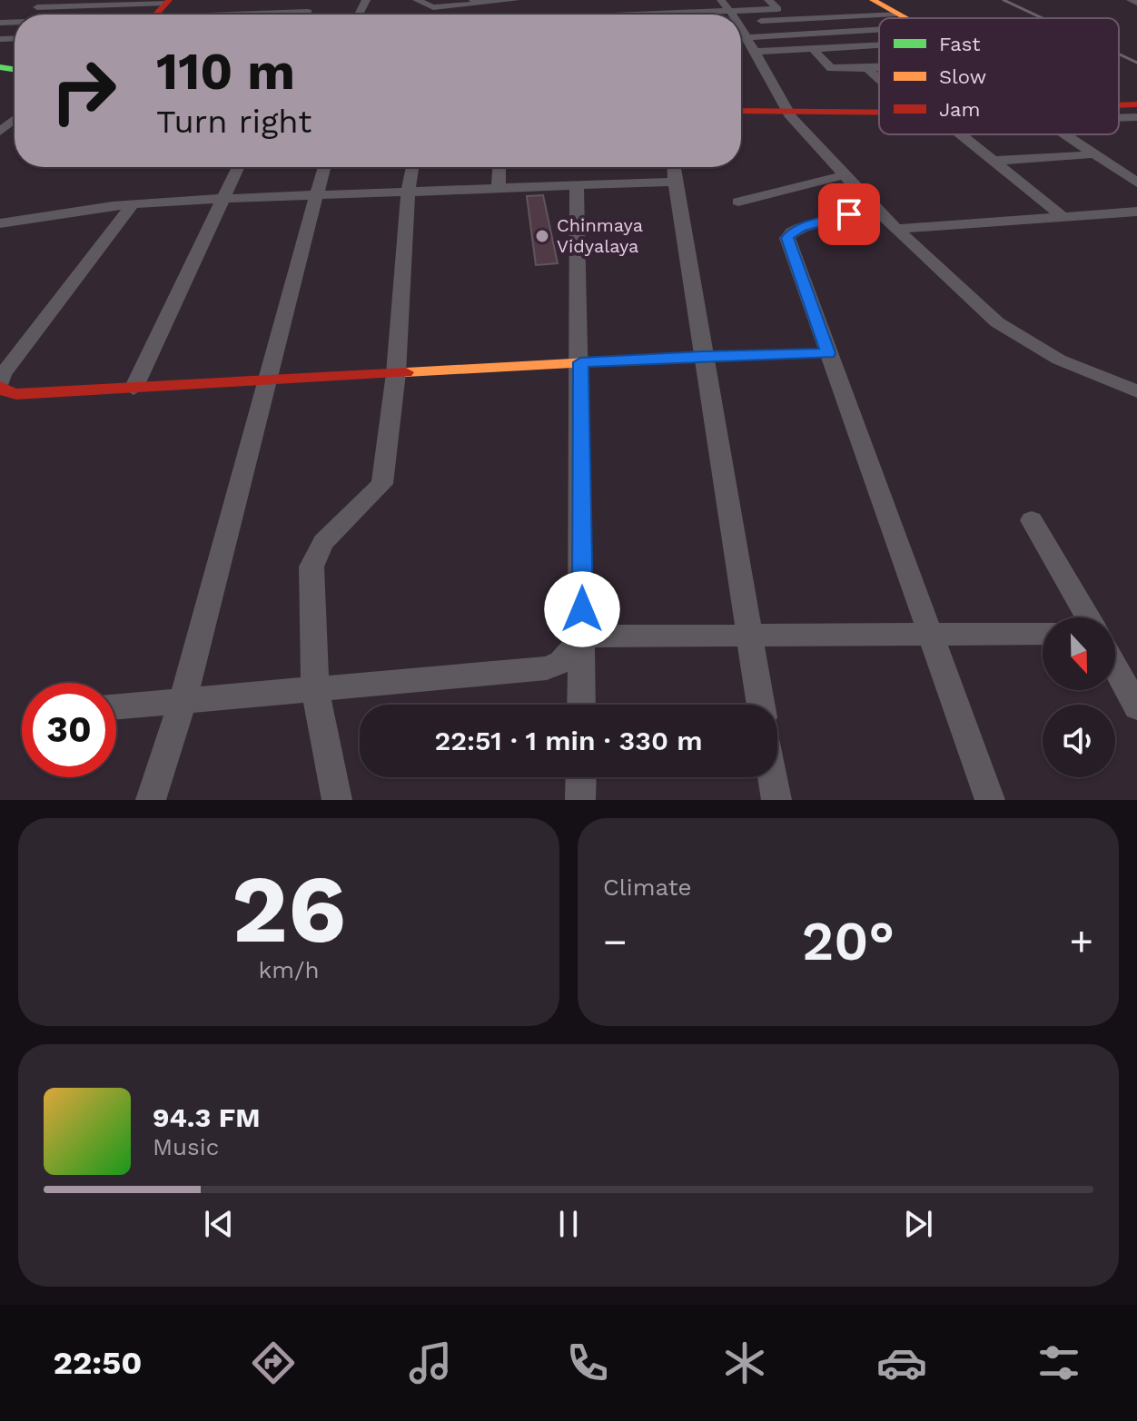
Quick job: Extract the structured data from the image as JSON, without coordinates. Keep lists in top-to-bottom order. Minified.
{"places":["Chinmaya Vidyalaya"],"legend":["Fast","Slow","Jam"],"north":"bottom","page":{"turn":["110 m","Turn right"],"limit":"30","trip":"22:51 · 1 min · 330 m","tile":[["26","km/h"],"Climate"],"heat":["−","20°","+"],"song":["94.3 FM","Music"],"tabs":"22:50"}}
